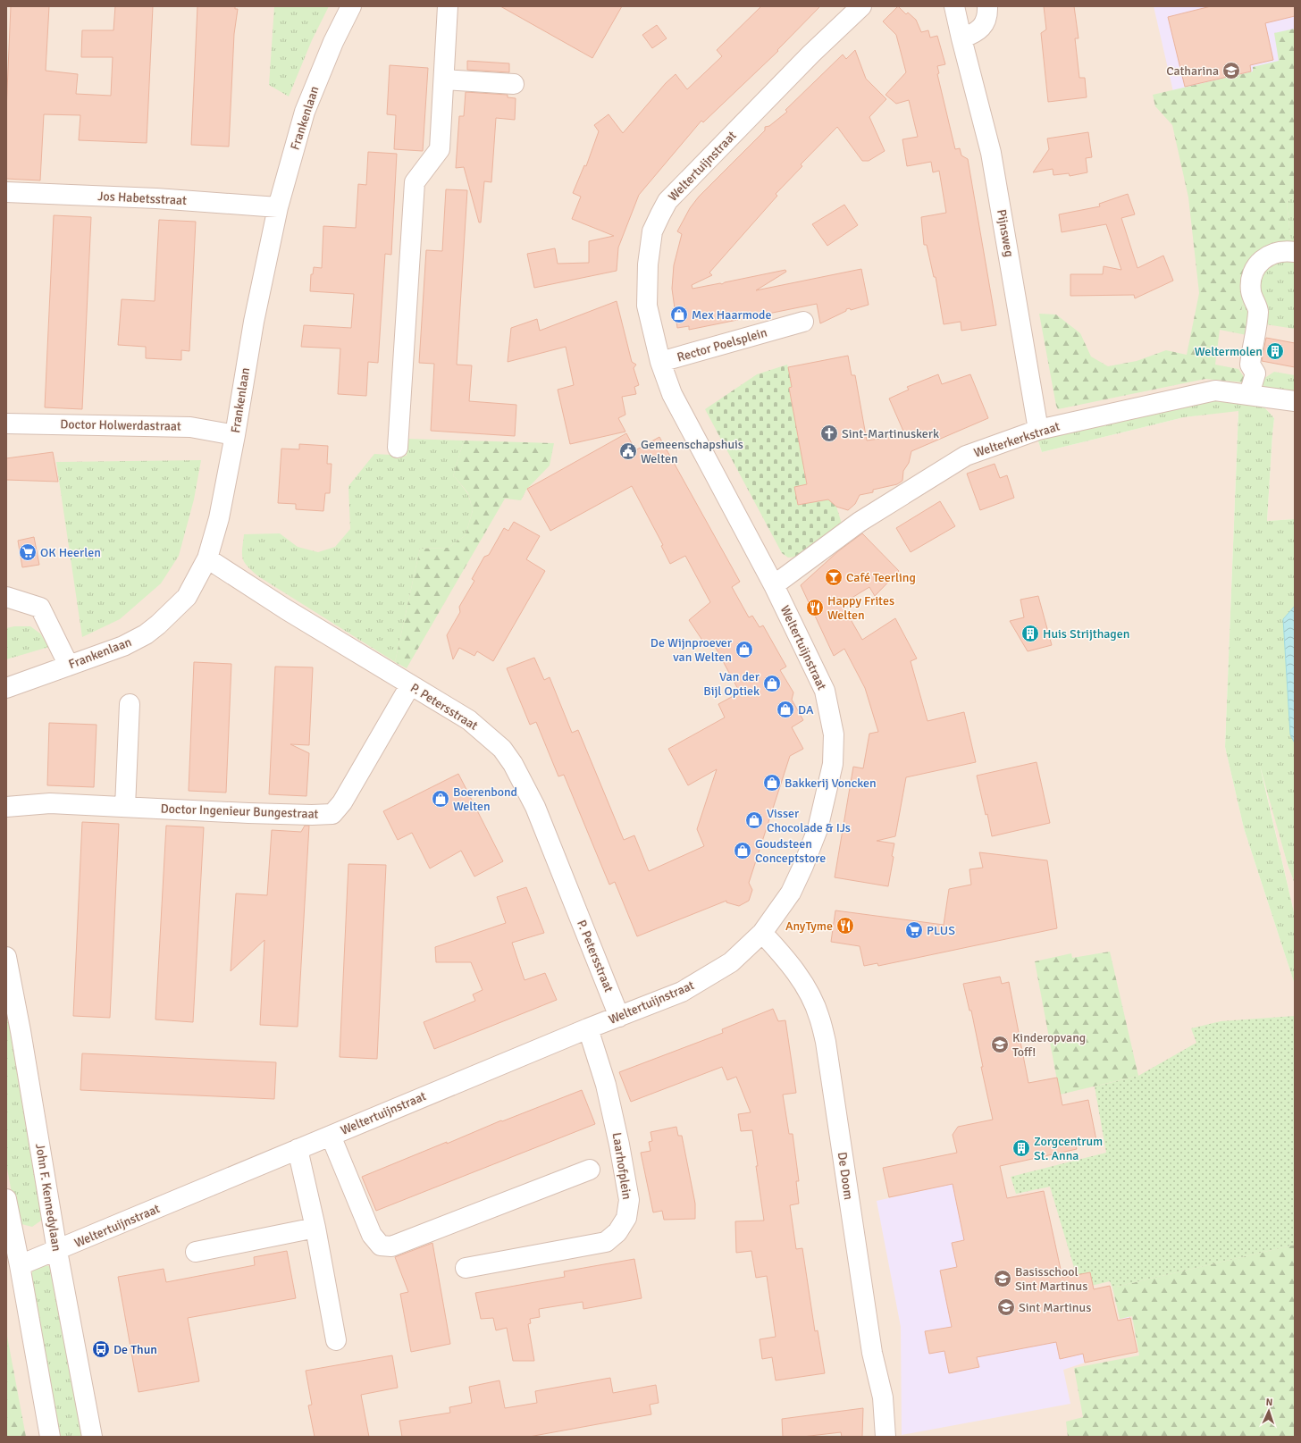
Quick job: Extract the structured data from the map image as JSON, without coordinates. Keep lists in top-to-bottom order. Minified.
{"streets":{"street":["Frankenlaan","Weltertuijnstraat","Jos Habetsstraat","Pijnsweg","Rector Poelsplein","Doctor Holwerdastraat","Welterkerkstraat","P. Petersstraat","Doctor Ingenieur Bungestraat","Laarhofplein","De Doom","John F. Kennedylaan"]},"crossings":[["Frankenlaan","Jos Habetsstraat"],["Frankenlaan","Doctor Holwerdastraat"],["Frankenlaan","P. Petersstraat"],["Weltertuijnstraat","Rector Poelsplein"],["Weltertuijnstraat","Welterkerkstraat"],["Weltertuijnstraat","P. Petersstraat"],["Weltertuijnstraat","Laarhofplein"],["Weltertuijnstraat","De Doom"],["Weltertuijnstraat","John F. Kennedylaan"],["Pijnsweg","Welterkerkstraat"],["P. Petersstraat","Doctor Ingenieur Bungestraat"]],"places":{"school or university":["Catharina","Kinderopvang Toff!","Basisschool Sint Martinus","Sint Martinus"],"shop":["Mex Haarmode","De Wijnproever van Welten","Van der Bijl Optiek","DA","Bakkerij Voncken","Boerenbond Welten","Visser Chocolade & IJs","Goudsteen Conceptstore"],"building":["Weltermolen","Huis Strijthagen","Zorgcentrum St. Anna"],"church":["Sint-Martinuskerk"],"public building":["Gemeenschapshuis Welten"],"supermarket":["OK Heerlen","PLUS"],"bar":["Café Teerling"],"restaurant":["Happy Frites Welten","AnyTyme"],"bus stop":["De Thun"]},"north":"top"}
